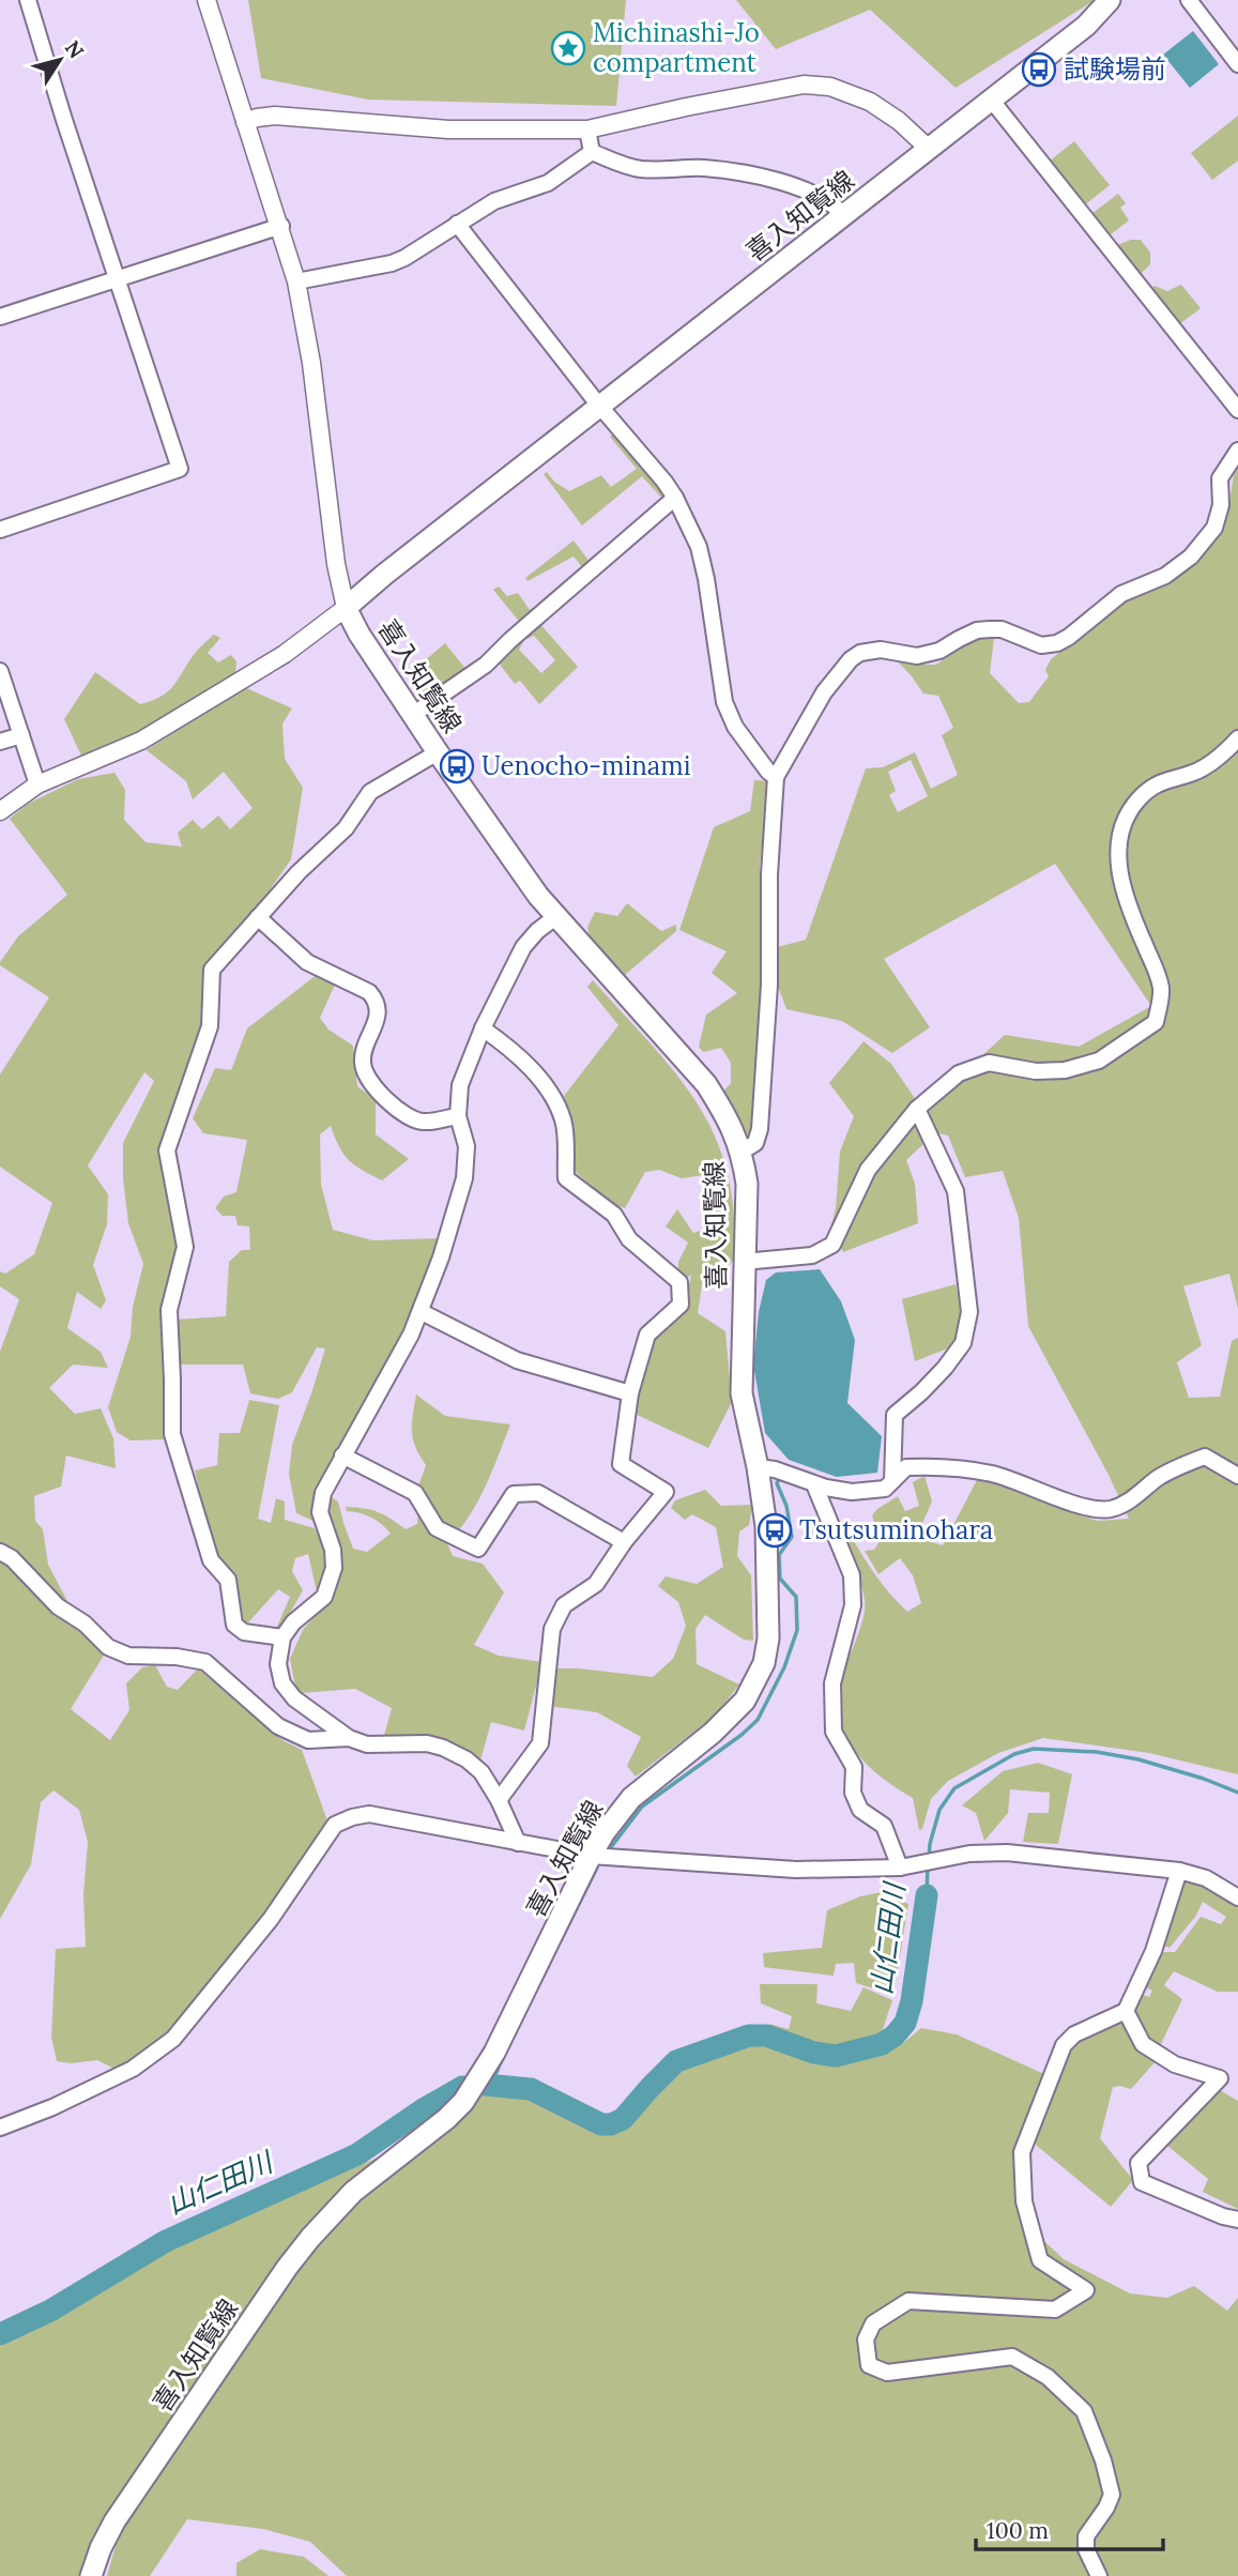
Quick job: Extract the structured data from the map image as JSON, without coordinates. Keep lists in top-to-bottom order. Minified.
{"streets":{"main road":["喜入知覧線"]},"water":["山仁田川"],"places":{"place":["Michinashi-Jo compartment"],"bus stop":["試験場前","Uenocho-minami","Tsutsuminohara"]},"scale_bar":"100 m","north":"top right"}
